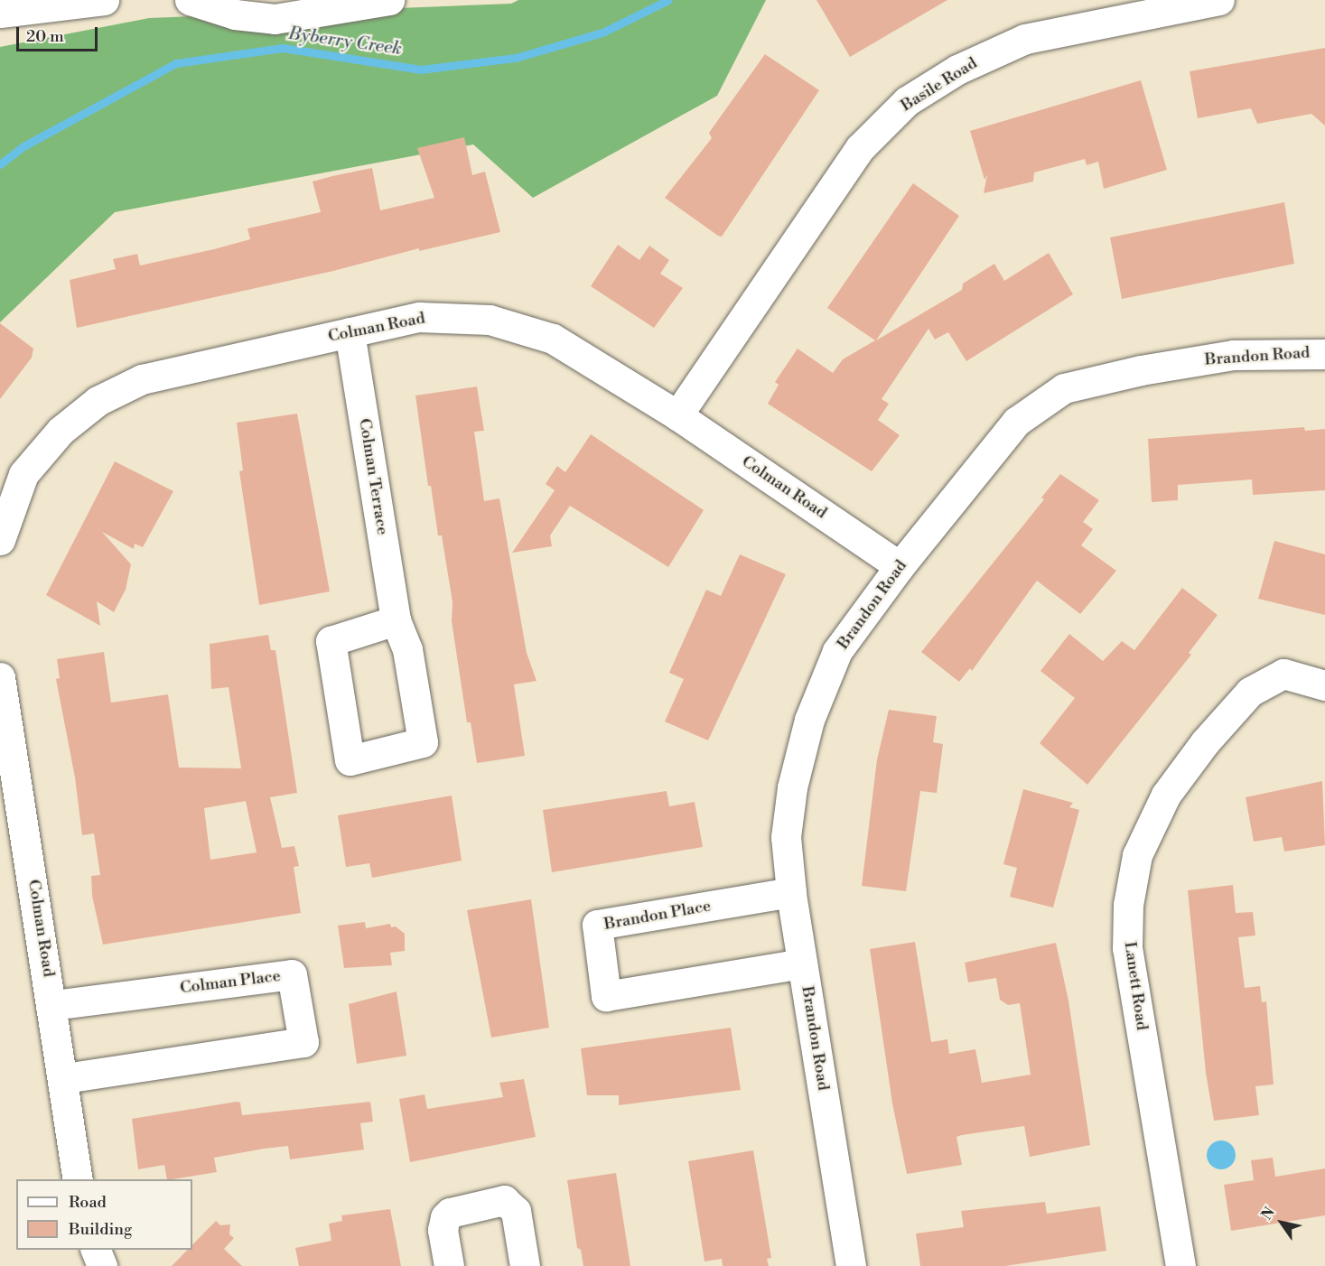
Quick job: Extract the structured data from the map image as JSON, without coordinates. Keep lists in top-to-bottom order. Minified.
{"streets":{"street":["Basile Road","Colman Road","Brandon Road","Colman Terrace","Brandon Place","Colman Place","Lanett Road"]},"crossings":[["Basile Road","Colman Road"],["Colman Road","Brandon Road"],["Colman Road","Colman Terrace"],["Colman Road","Colman Place"],["Brandon Road","Brandon Place"]],"water":["Byberry Creek"],"legend":["Road","Building"],"scale_bar":"20 m","north":"top left"}
